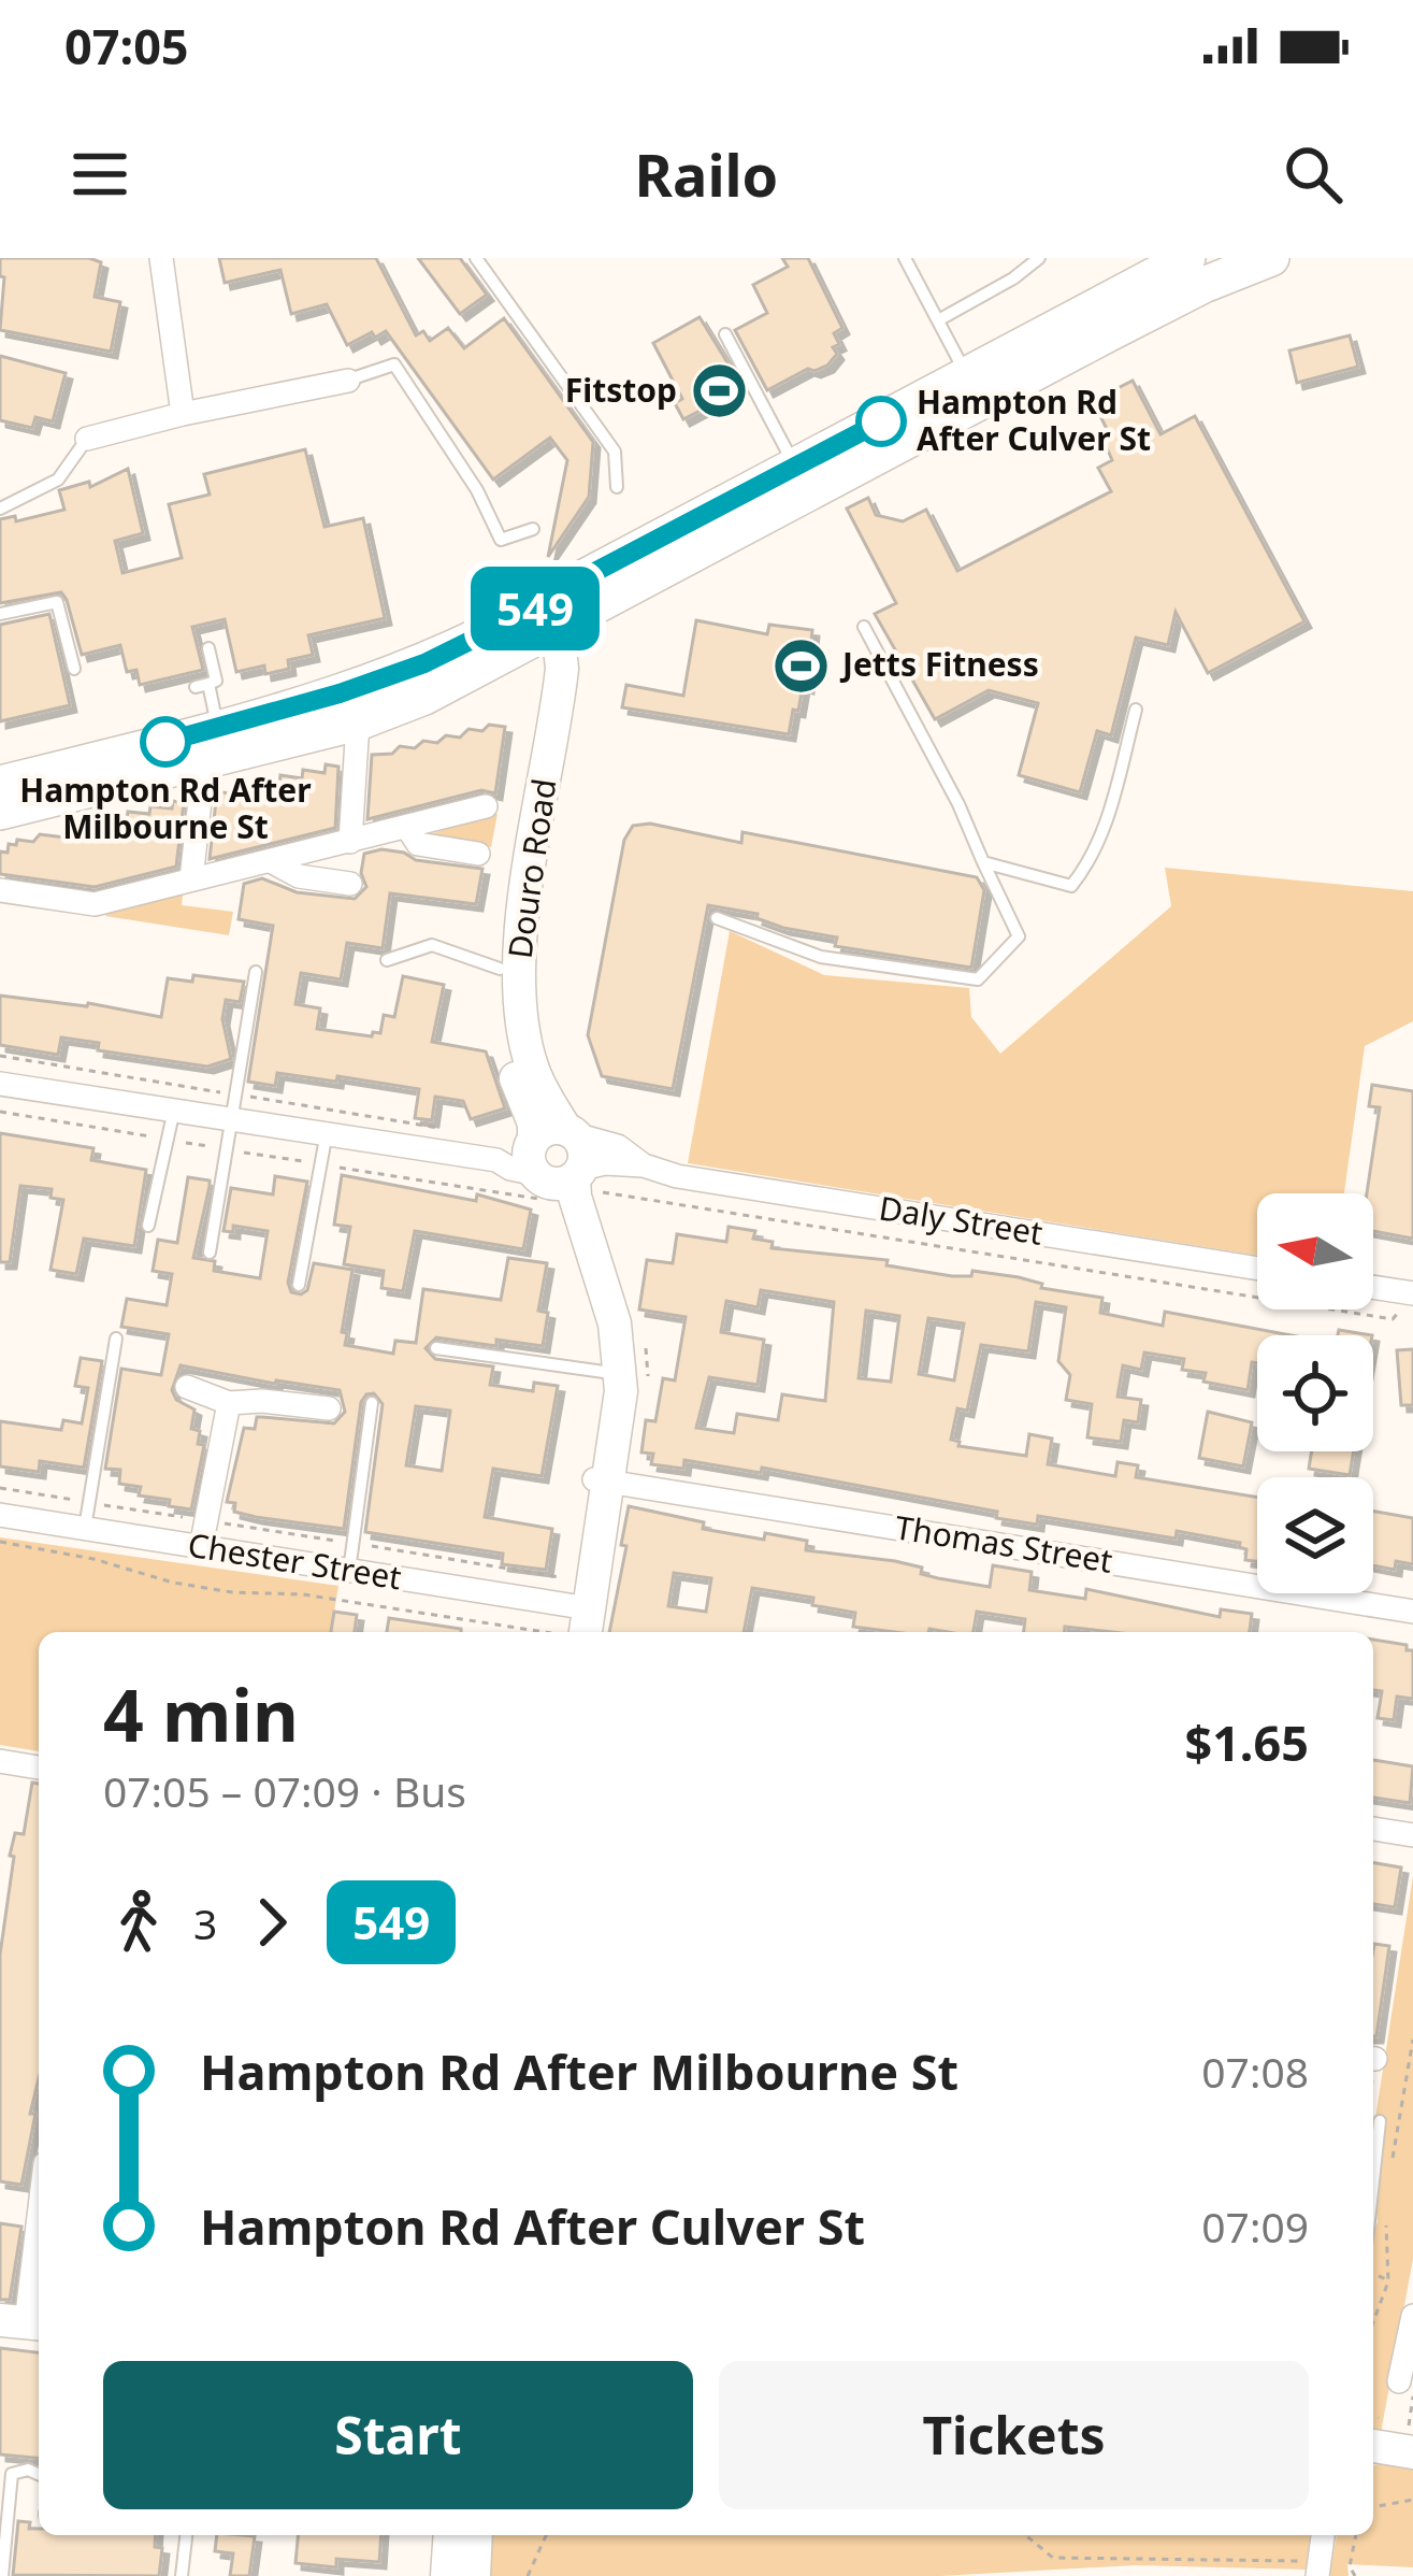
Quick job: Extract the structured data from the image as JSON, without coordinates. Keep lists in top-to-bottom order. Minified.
{"streets":{"street":["Douro Road","Daly Street","Thomas Street","Chester Street"]},"crossings":[["Douro Road","Daly Street"],["Douro Road","Thomas Street"],["Douro Road","Chester Street"]],"places":{"sports":["Fitstop","Jetts Fitness"],"other":["Hampton Rd After Culver St","Hampton Rd After Milbourne St"]},"lines":["bus line 549"],"north":"left","page":{"status":"07:05","header":"Railo","on_map":"549","heading":["4 min","07:05 – 07:09 · Bus","$1.65"],"legs":["3","549"],"list":[{"name":"Hampton Rd After Milbourne St","value":"07:08"},{"name":"Hampton Rd After Culver St","value":"07:09"}],"buttons":["Start","Tickets"]}}
